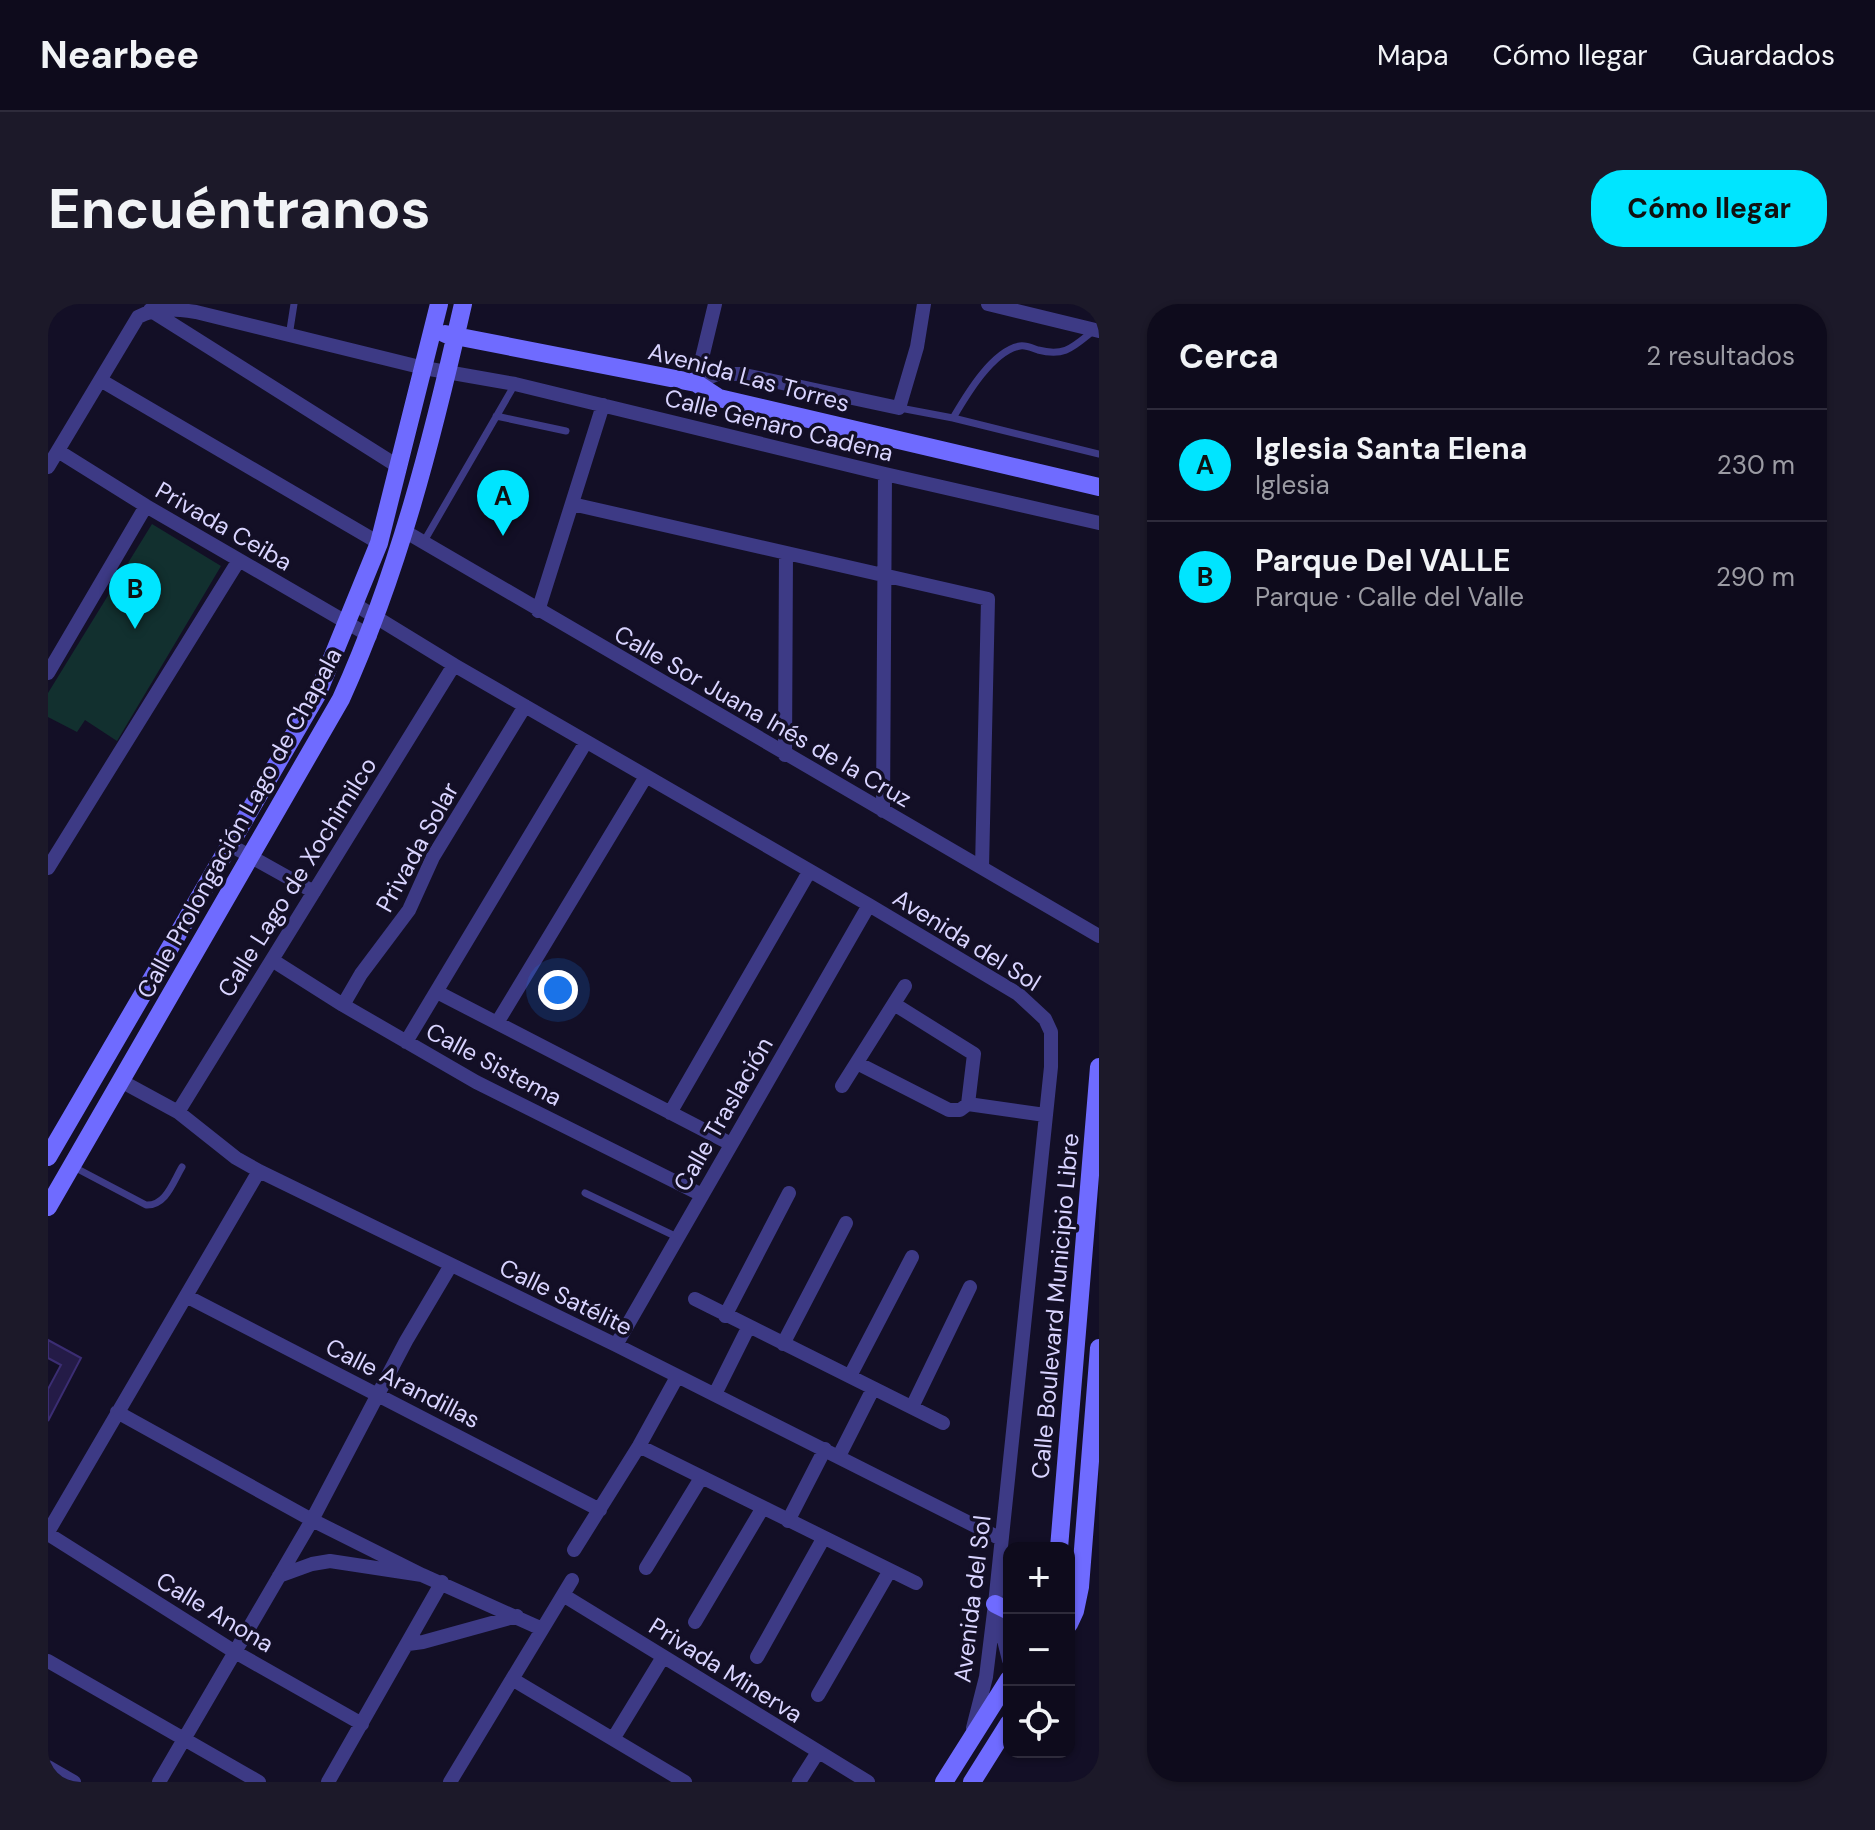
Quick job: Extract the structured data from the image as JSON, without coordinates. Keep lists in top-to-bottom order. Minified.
{"streets":{"main road":["Avenida Las Torres","Calle Prolongación Lago de Chapala","Calle Boulevard Municipio Libre"],"street":["Calle Genaro Cadena","Privada Ceiba","Calle Sor Juana Inés de la Cruz","Privada Solar","Calle Lago de Xochimilco","Avenida del Sol","Calle Sistema","Calle Traslación","Calle Satélite","Calle Arandillas","Calle Anona","Privada Minerva"]},"crossings":[["Avenida Las Torres","Calle Prolongación Lago de Chapala"],["Calle Genaro Cadena","Calle Prolongación Lago de Chapala"],["Privada Ceiba","Calle Prolongación Lago de Chapala"],["Privada Ceiba","Avenida del Sol"],["Calle Sor Juana Inés de la Cruz","Calle Prolongación Lago de Chapala"],["Calle Prolongación Lago de Chapala","Avenida del Sol"],["Calle Prolongación Lago de Chapala","Calle Satélite"],["Privada Solar","Avenida del Sol"],["Privada Solar","Calle Sistema"],["Calle Lago de Xochimilco","Avenida del Sol"],["Calle Lago de Xochimilco","Calle Sistema"],["Calle Lago de Xochimilco","Calle Satélite"],["Avenida del Sol","Calle Traslación"],["Avenida del Sol","Calle Satélite"],["Calle Sistema","Calle Traslación"],["Calle Traslación","Calle Satélite"]],"page":{"header":"Nearbee","nav":["Mapa","Cómo llegar","Guardados"],"buttons":"Cómo llegar","title":"Encuéntranos","heading":["Cerca","2 resultados"],"list":[{"mark":"A","name":"Iglesia Santa Elena","note":"Iglesia","value":"230 m"},{"mark":"B","name":"Parque Del VALLE","note":"Parque · Calle del Valle","value":"290 m"}],"pins":["A","B"],"map_buttons":["+","−"]}}
